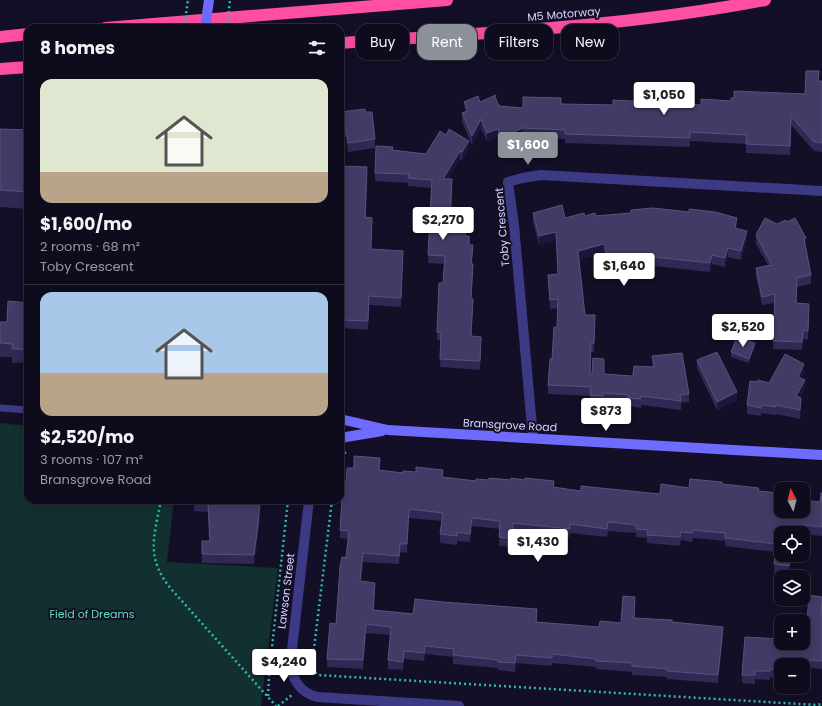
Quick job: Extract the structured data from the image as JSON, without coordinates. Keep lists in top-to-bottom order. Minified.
{"streets":{"highway":["M5 Motorway"],"main road":["Bransgrove Road"],"street":["Toby Crescent","Lawson Street"]},"crossings":[["Toby Crescent","Bransgrove Road"]],"parks":["Field of Dreams"],"north":"top","page":{"chip":["Buy","Rent","Filters","New"],"heading":"8 homes","list":[{"name":"$1,600/mo","note":"2 rooms · 68 m² · Toby Crescent"},{"name":"$2,520/mo","note":"3 rooms · 107 m² · Bransgrove Road"}],"price":["$1,050","$1,600","$2,270","$1,640","$2,520","$873","$1,430","$4,240"],"map_buttons":["+","−"]}}
